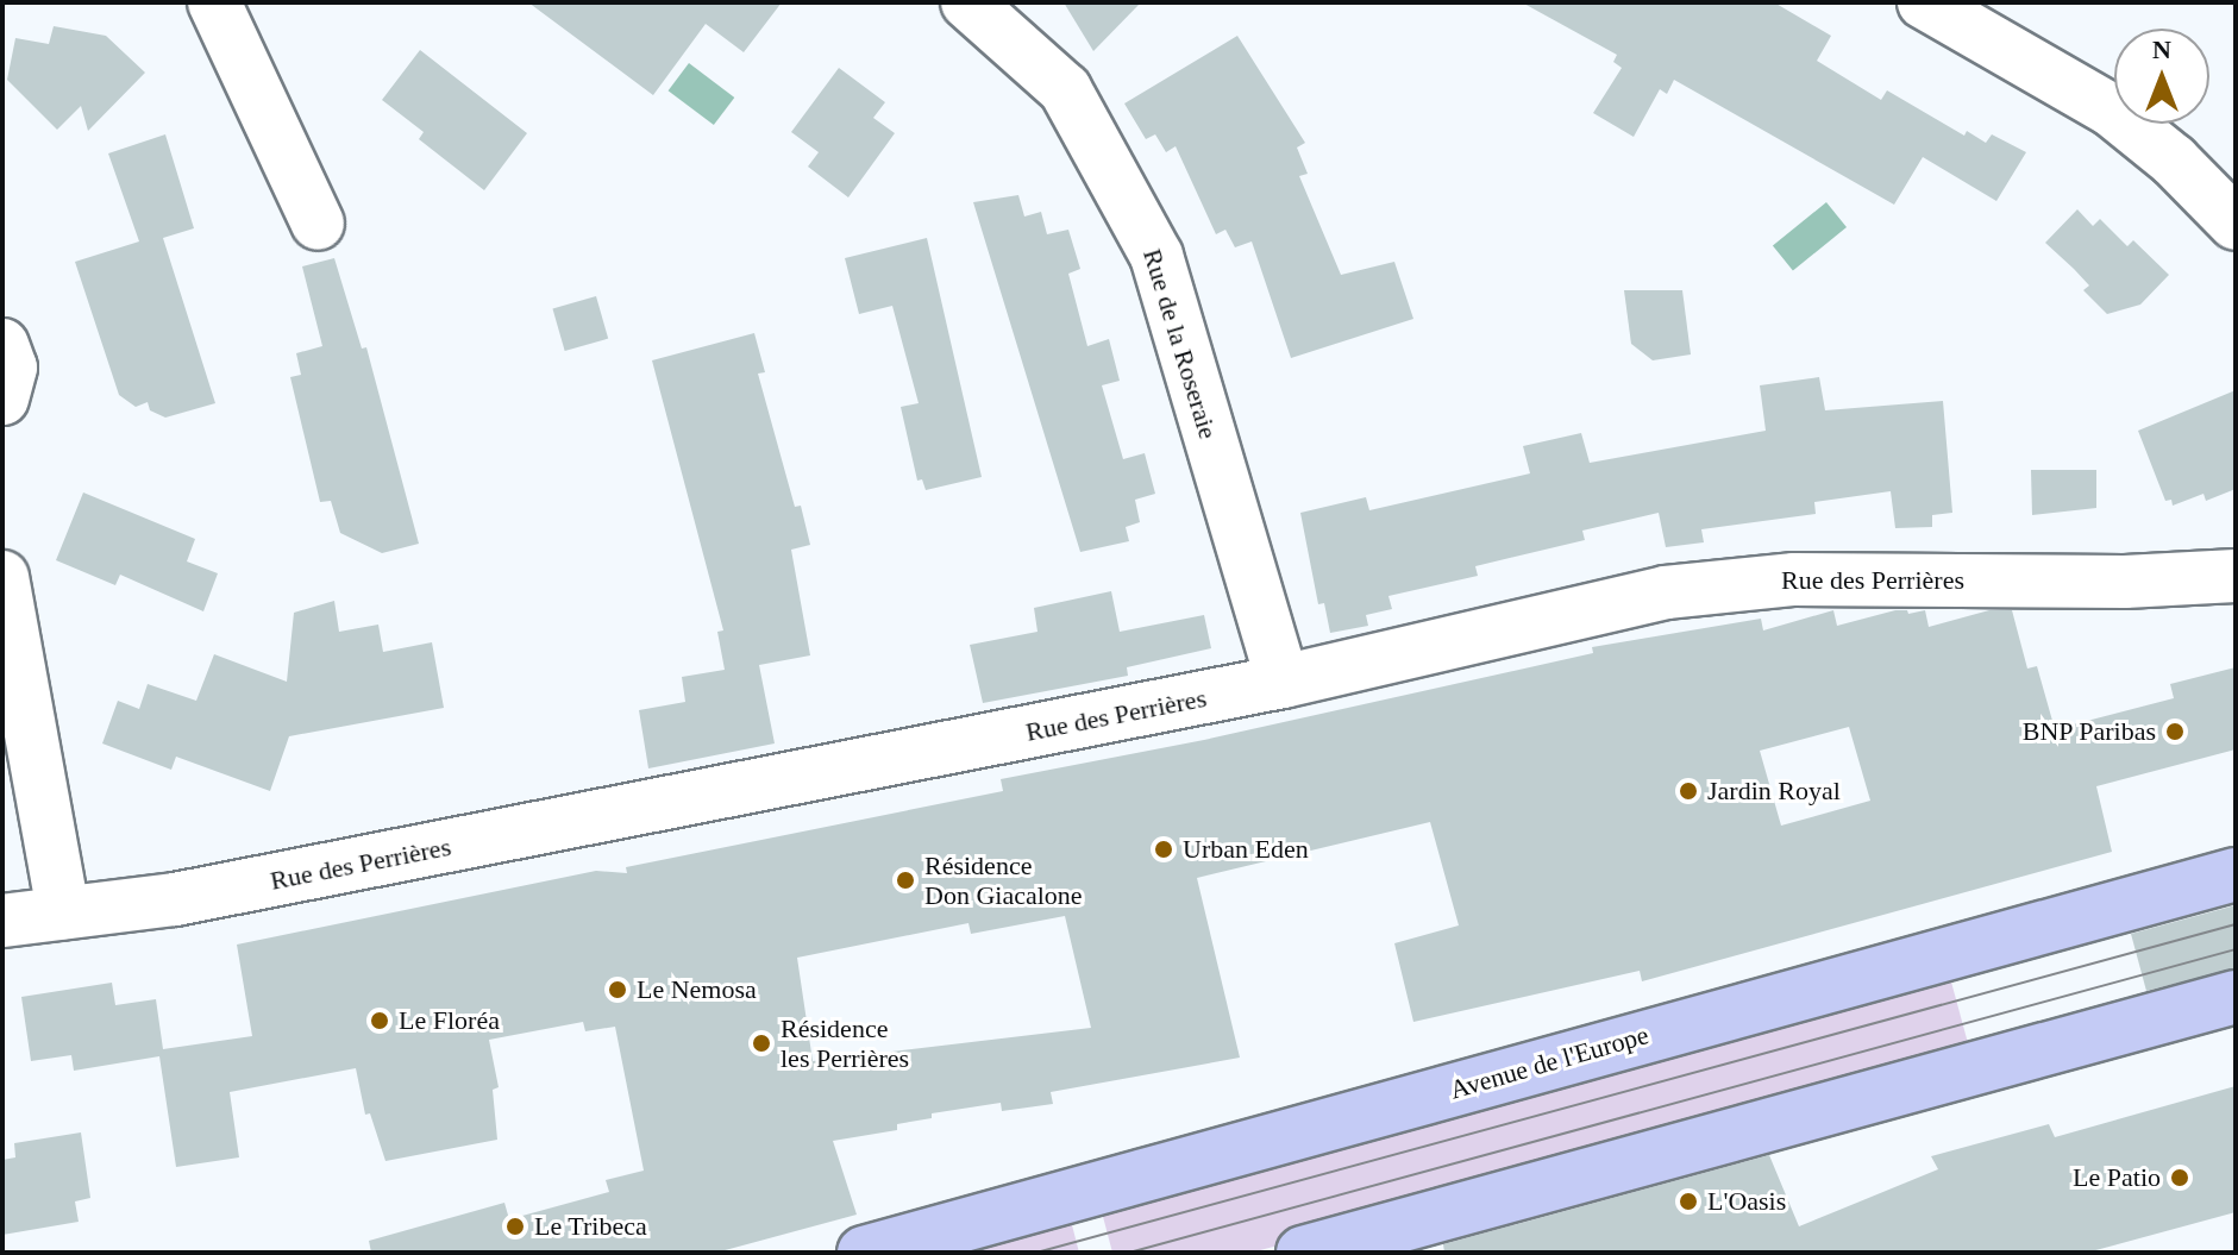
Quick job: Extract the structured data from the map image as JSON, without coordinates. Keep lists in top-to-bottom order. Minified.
{"streets":{"main road":["Avenue de l'Europe"],"street":["Rue de la Roseraie","Rue des Perrières"]},"crossings":[["Rue de la Roseraie","Rue des Perrières"]],"places":["BNP Paribas","Jardin Royal","Urban Eden","Résidence Don Giacalone","Le Nemosa","Le Floréa","Résidence les Perrières","Le Patio","L'Oasis","Le Tribeca"],"north":"top"}
